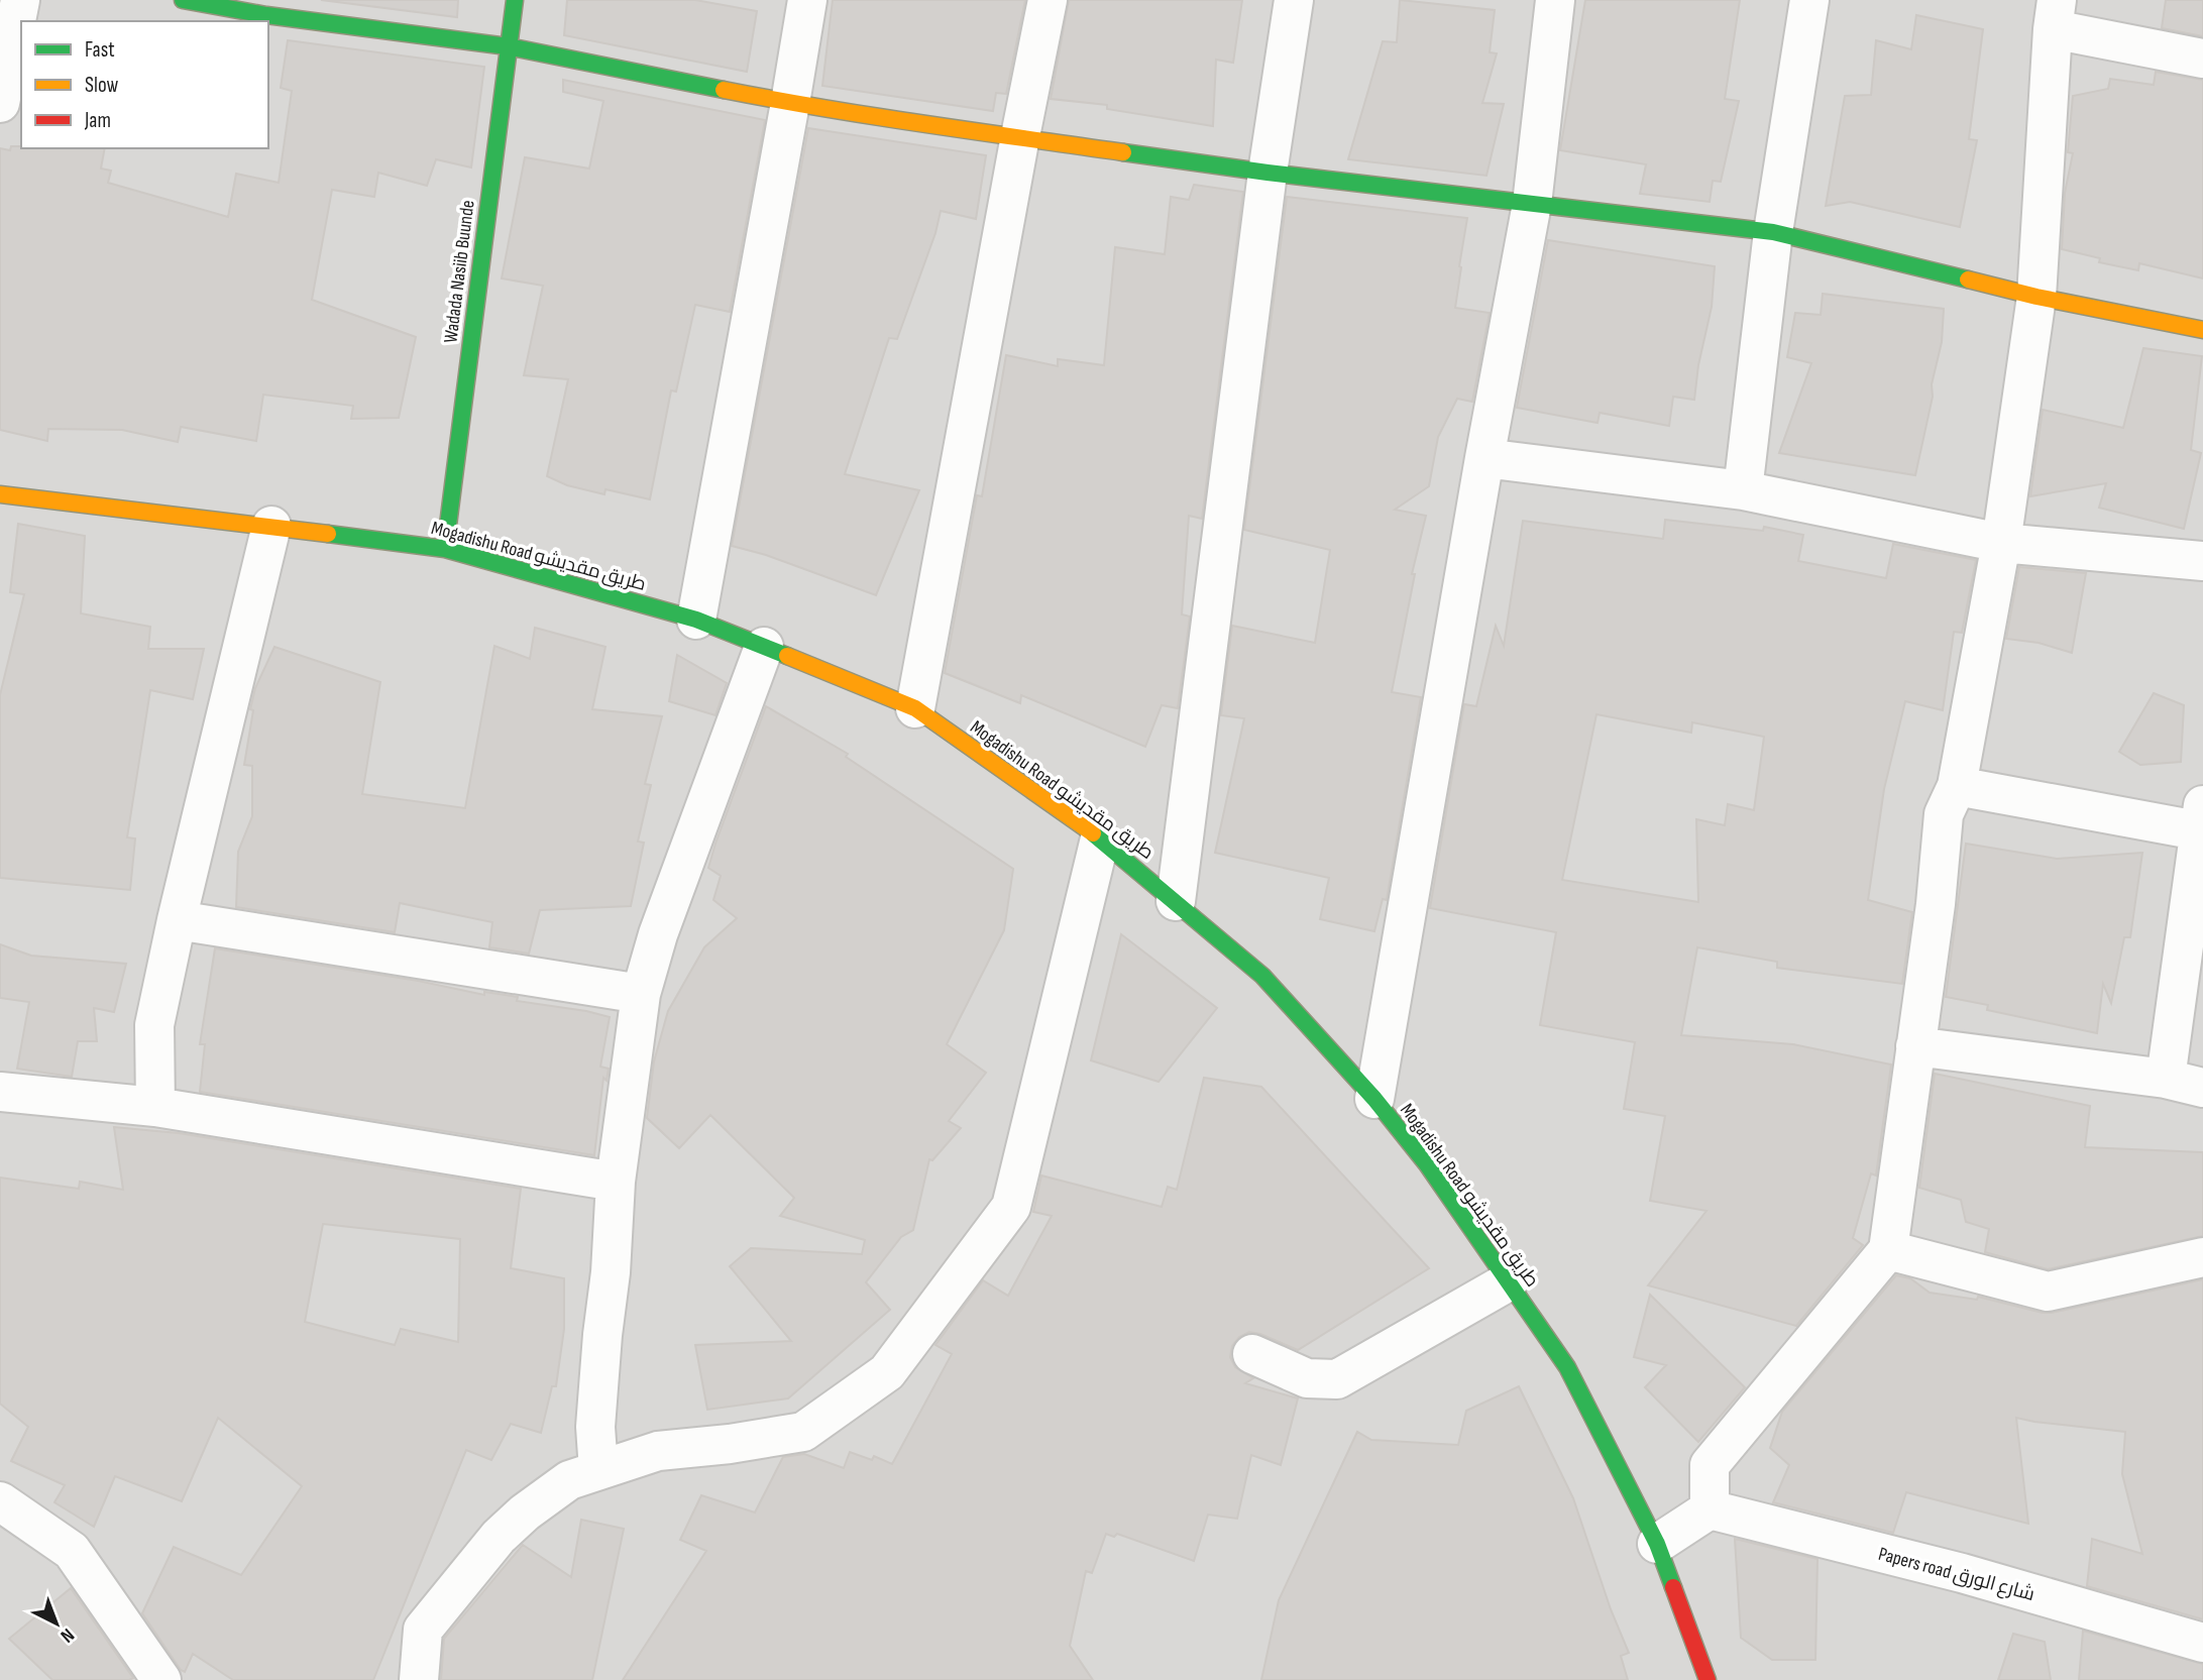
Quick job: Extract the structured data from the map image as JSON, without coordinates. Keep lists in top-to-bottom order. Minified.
{"streets":{"main road":["Wadada Nasiib Buunde","Mogadishu Road طريق مقديشو"],"street":["Papers road شارع الورق"]},"crossings":[["Wadada Nasiib Buunde","Mogadishu Road طريق مقديشو"]],"legend":["Fast","Slow","Jam"],"north":"bottom right"}
